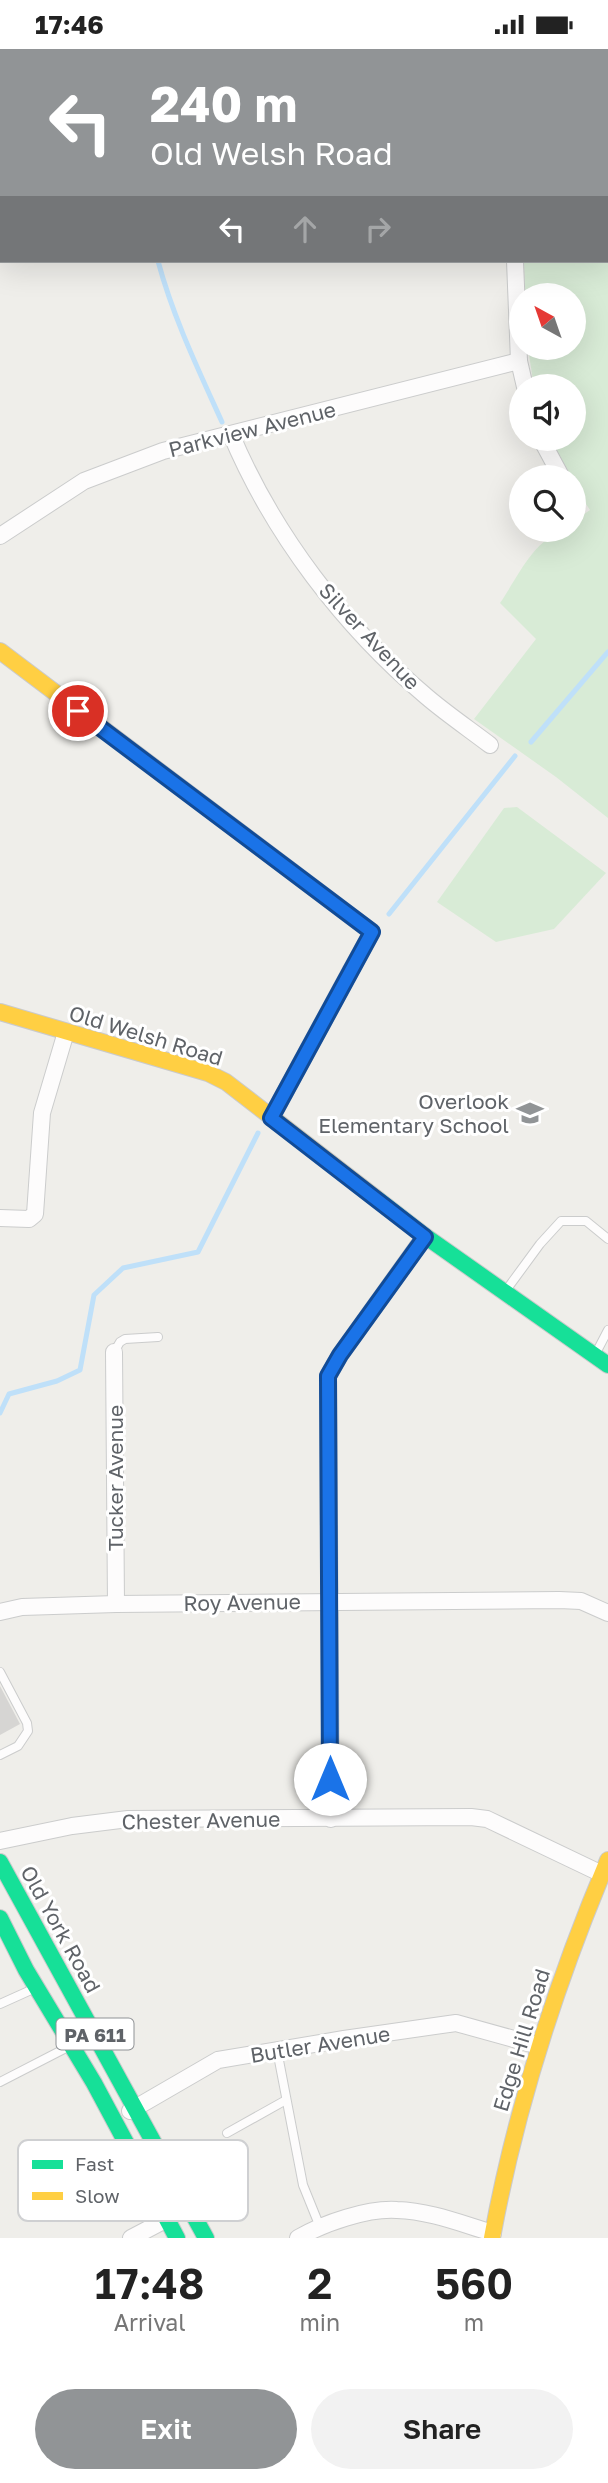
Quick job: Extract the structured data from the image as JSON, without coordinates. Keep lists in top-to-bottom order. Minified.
{"streets":{"main road":["Old Welsh Road","Old York Road","PA 611","Edge Hill Road"],"street":["Parkview Avenue","Silver Avenue","Tucker Avenue","Roy Avenue","Chester Avenue","Butler Avenue"]},"crossings":[["Parkview Avenue","Silver Avenue"],["Tucker Avenue","Roy Avenue"],["Chester Avenue","Edge Hill Road"],["Old York Road","Butler Avenue"],["PA 611","Butler Avenue"],["Edge Hill Road","Butler Avenue"]],"places":{"school or university":["Overlook Elementary School"]},"legend":["Fast","Slow"],"north":"top left","page":{"status":"17:46","turn":["240 m","Old Welsh Road"],"eta":["17:48","Arrival","2","min","560","m"],"buttons":["Exit","Share"]}}
